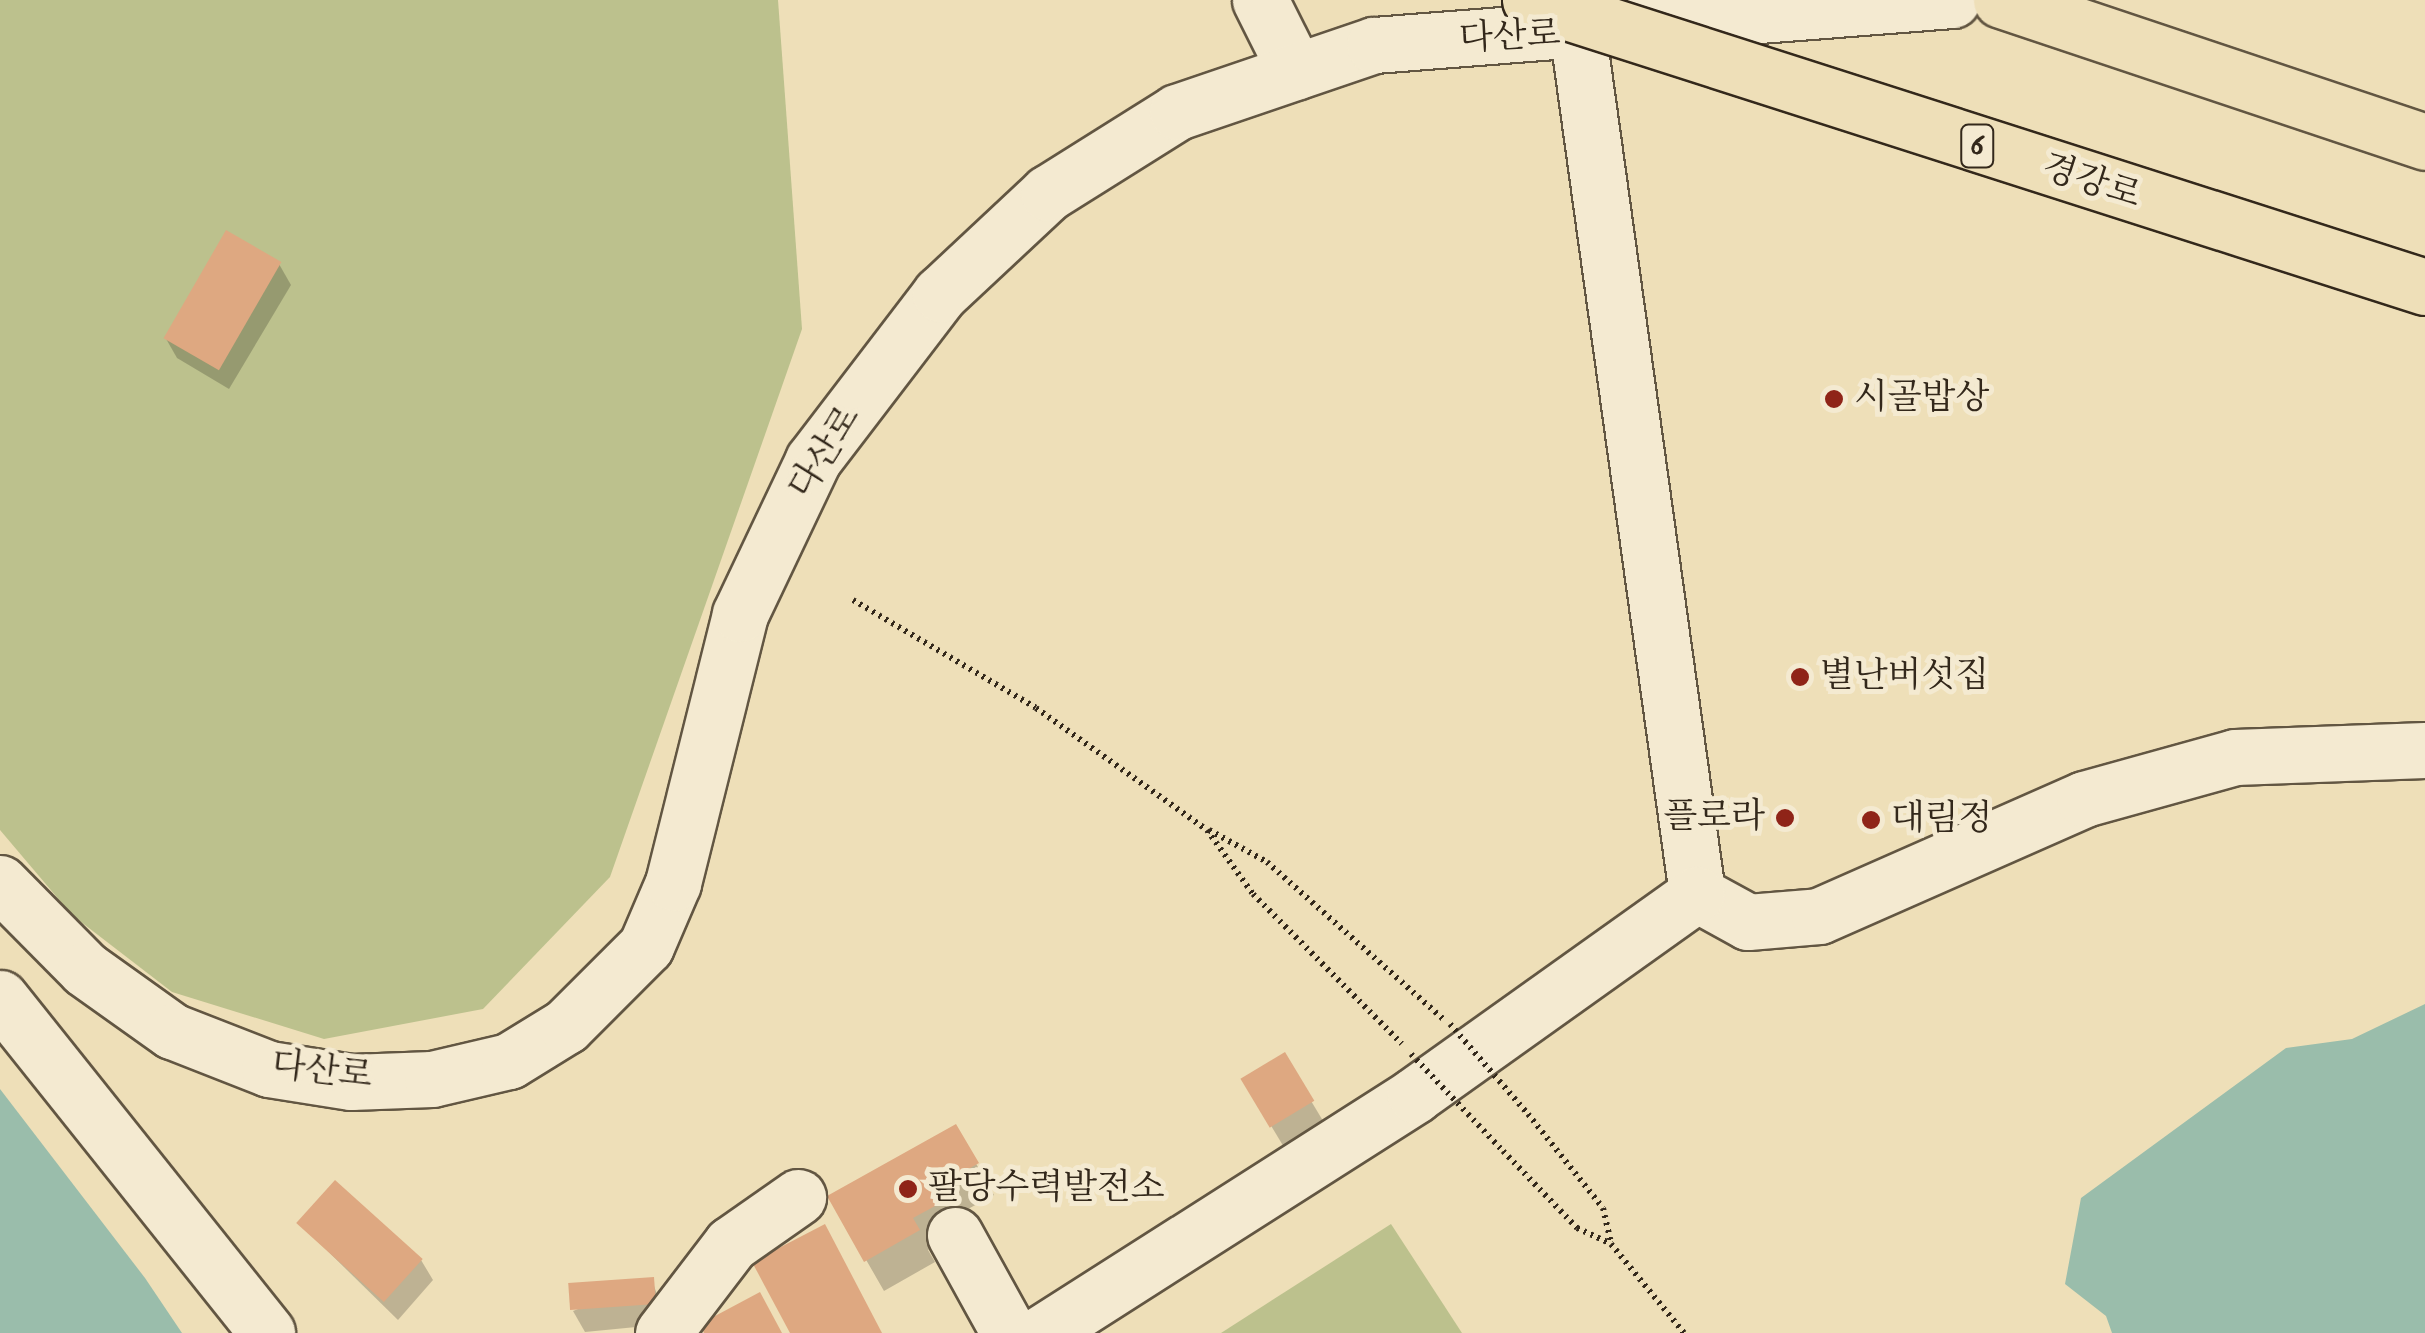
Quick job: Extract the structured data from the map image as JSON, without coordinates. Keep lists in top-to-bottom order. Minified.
{"streets":{"highway":["6","경강로"],"street":["다산로"]},"places":["시골밥상","별난버섯집","플로라","대림정","팔당수력발전소"]}
